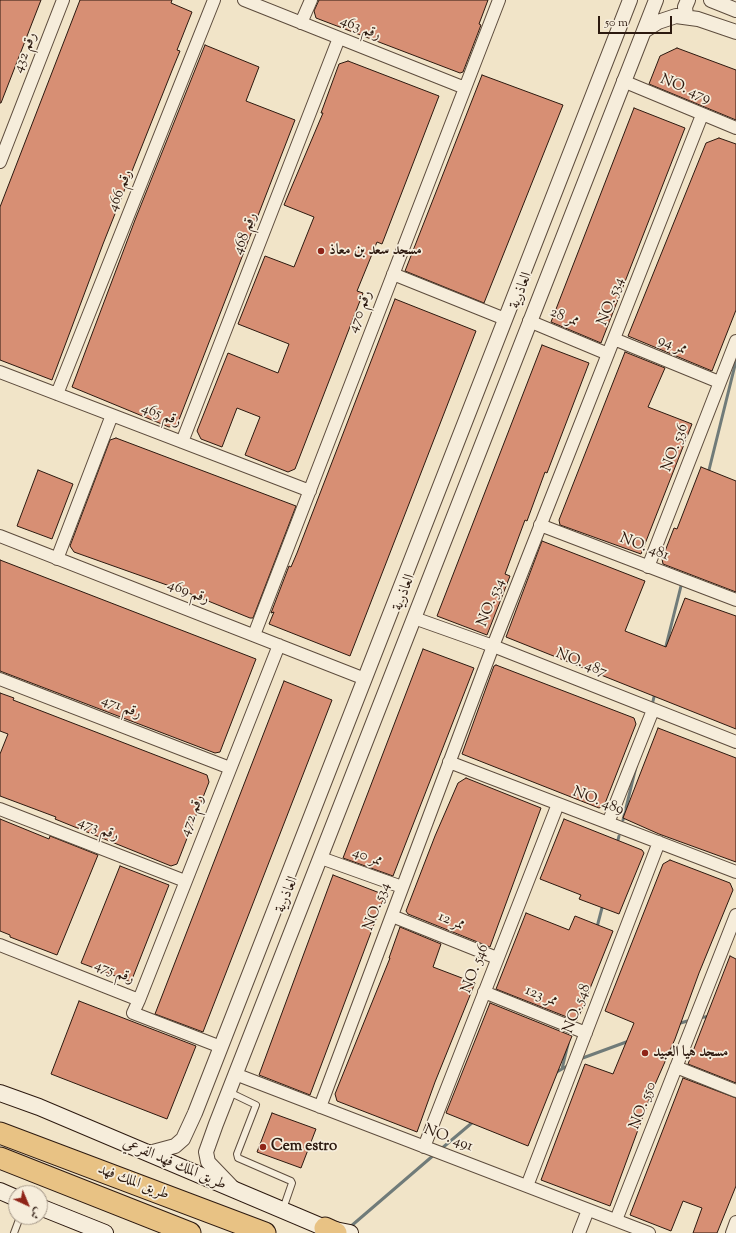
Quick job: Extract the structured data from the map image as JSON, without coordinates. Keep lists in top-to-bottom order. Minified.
{"streets":{"highway":["طريق الملك فهد"],"main road":["طريق الملك فهد الفرعي"],"street":["رقم 463","رقم 432","NO. 479","رقم 466","رقم 468","العاذرية","NO. 534","رقم 470","ممر 28","ممر 94","رقم 465","NO. 536","NO. 481","رقم 469","NO. 487","رقم 471","NO. 489","رقم 472","رقم 473","ممر 40","ممر 12","NO. 546","رقم 475","ممر 123","NO. 548","NO. 550","NO. 491"]},"crossings":[["رقم 463","رقم 468"],["رقم 463","رقم 470"],["NO. 479","العاذرية"],["NO. 479","NO. 534"],["رقم 466","رقم 465"],["رقم 468","رقم 465"],["العاذرية","ممر 28"],["العاذرية","رقم 469"],["العاذرية","NO. 487"],["العاذرية","ممر 40"],["العاذرية","رقم 475"],["العاذرية","NO. 491"],["العاذرية","طريق الملك فهد الفرعي"],["NO. 534","ممر 28"],["NO. 534","ممر 94"],["NO. 534","NO. 481"],["NO. 534","NO. 487"],["NO. 534","NO. 489"],["NO. 534","ممر 40"],["NO. 534","ممر 12"],["NO. 534","NO. 491"],["رقم 470","رقم 465"],["رقم 470","رقم 469"],["ممر 94","NO. 536"],["NO. 536","NO. 481"],["رقم 469","رقم 472"],["رقم 471","رقم 472"],["NO. 489","NO. 546"],["NO. 489","NO. 548"],["رقم 472","رقم 473"],["رقم 472","رقم 475"],["ممر 12","NO. 546"],["NO. 546","ممر 123"],["NO. 546","NO. 491"],["ممر 123","NO. 548"],["NO. 548","NO. 491"],["NO. 550","NO. 491"]],"places":["مسجد سعد بن معاذ","مسجد هيا العبيد","Cem estro"],"scale_bar":"50 m","north":"bottom right"}
